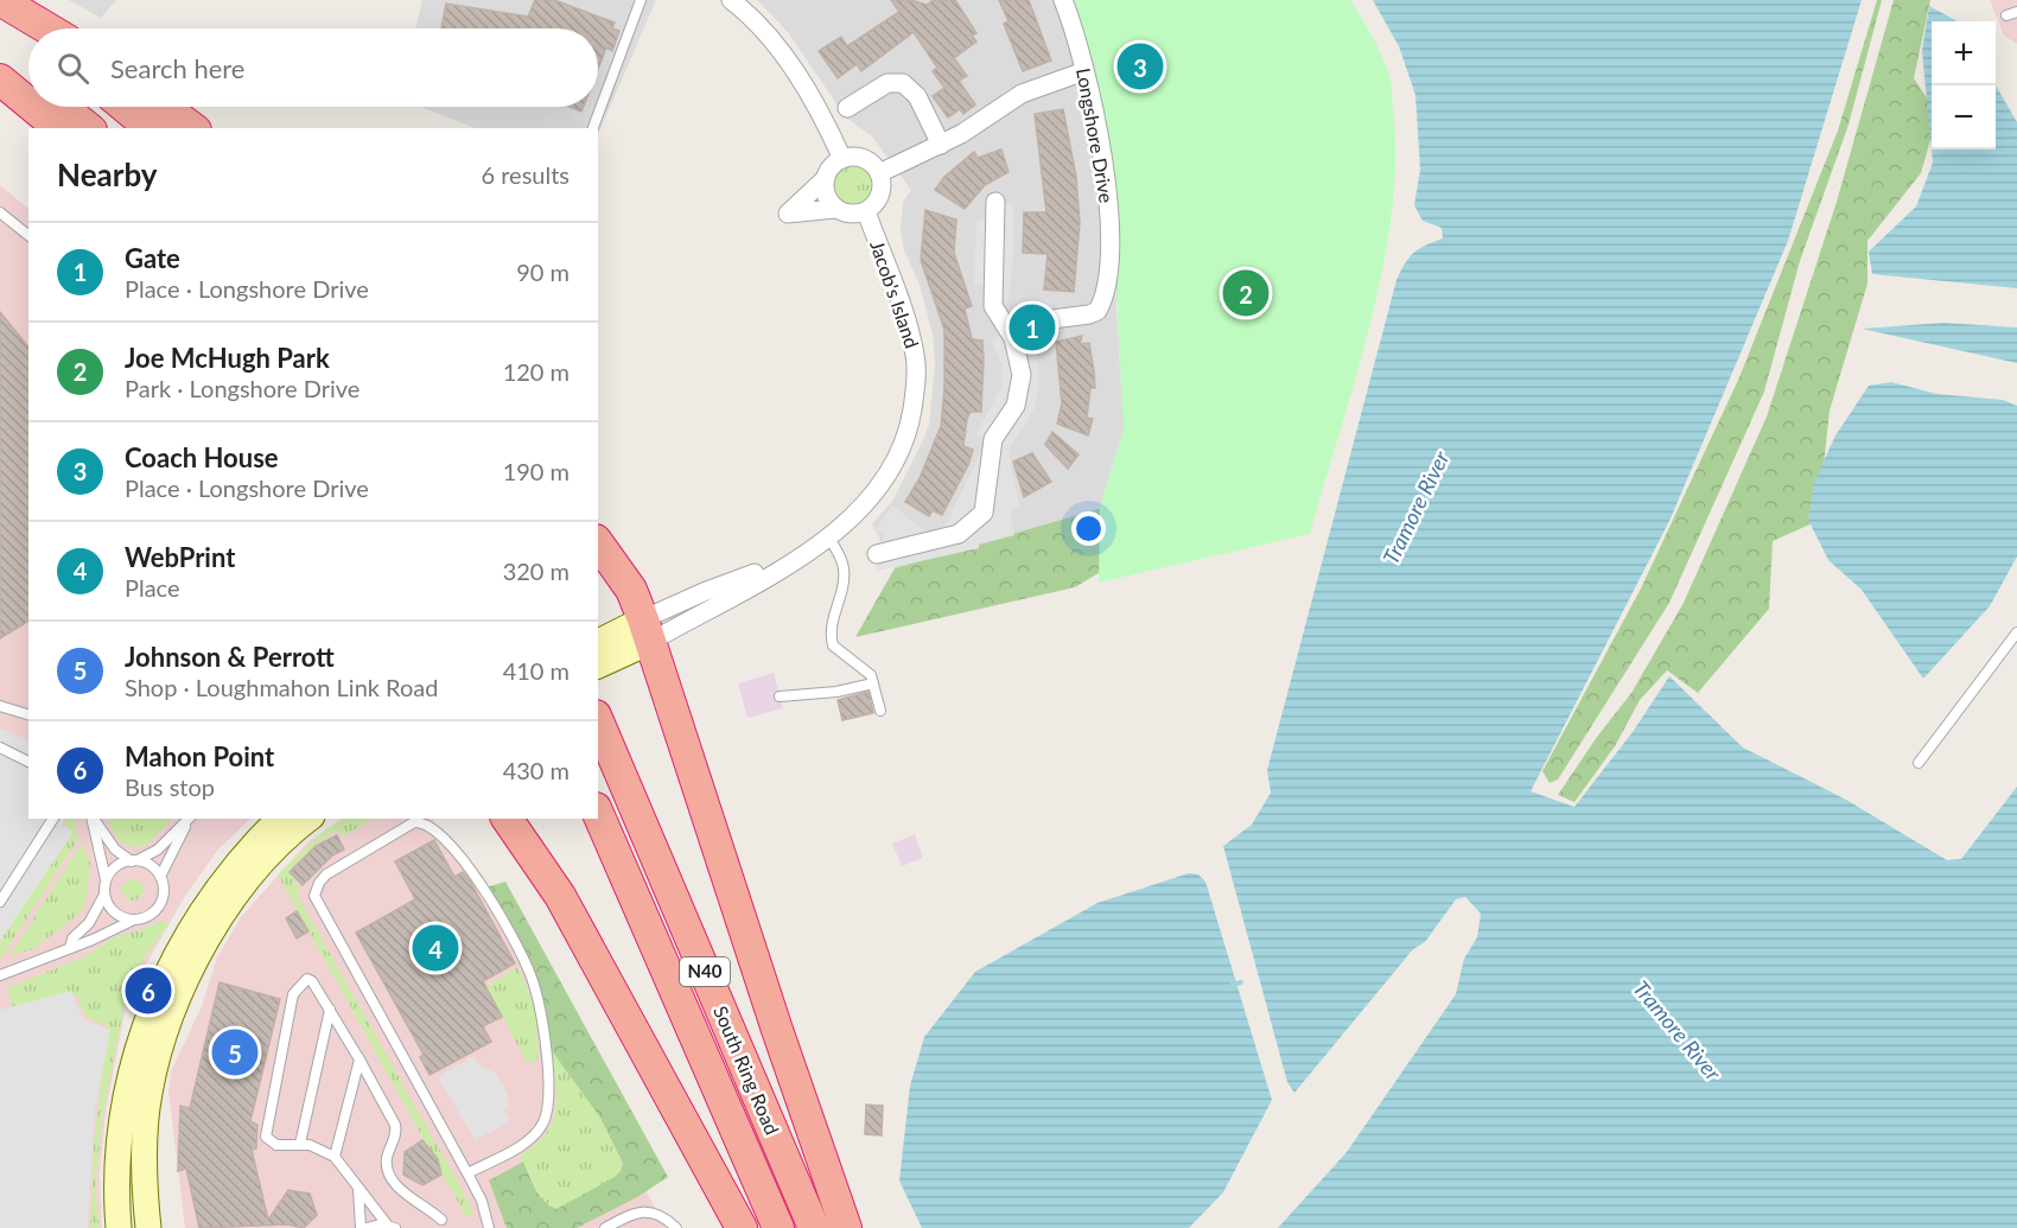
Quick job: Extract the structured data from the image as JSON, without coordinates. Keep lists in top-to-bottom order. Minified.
{"streets":{"highway":["N40","South Ring Road"],"street":["Longshore Drive","Jacob's Island"]},"water":["Tramore River"],"page":{"map_buttons":["+","−"],"search":"Search here","pins":["3","2","1","4","6","5"],"heading":["Nearby","6 results"],"list":[{"mark":"1","name":"Gate","note":"Place · Longshore Drive","value":"90 m"},{"mark":"2","name":"Joe McHugh Park","note":"Park · Longshore Drive","value":"120 m"},{"mark":"3","name":"Coach House","note":"Place · Longshore Drive","value":"190 m"},{"mark":"4","name":"WebPrint","note":"Place","value":"320 m"},{"mark":"5","name":"Johnson & Perrott","note":"Shop · Loughmahon Link Road","value":"410 m"},{"mark":"6","name":"Mahon Point","note":"Bus stop","value":"430 m"}]}}
